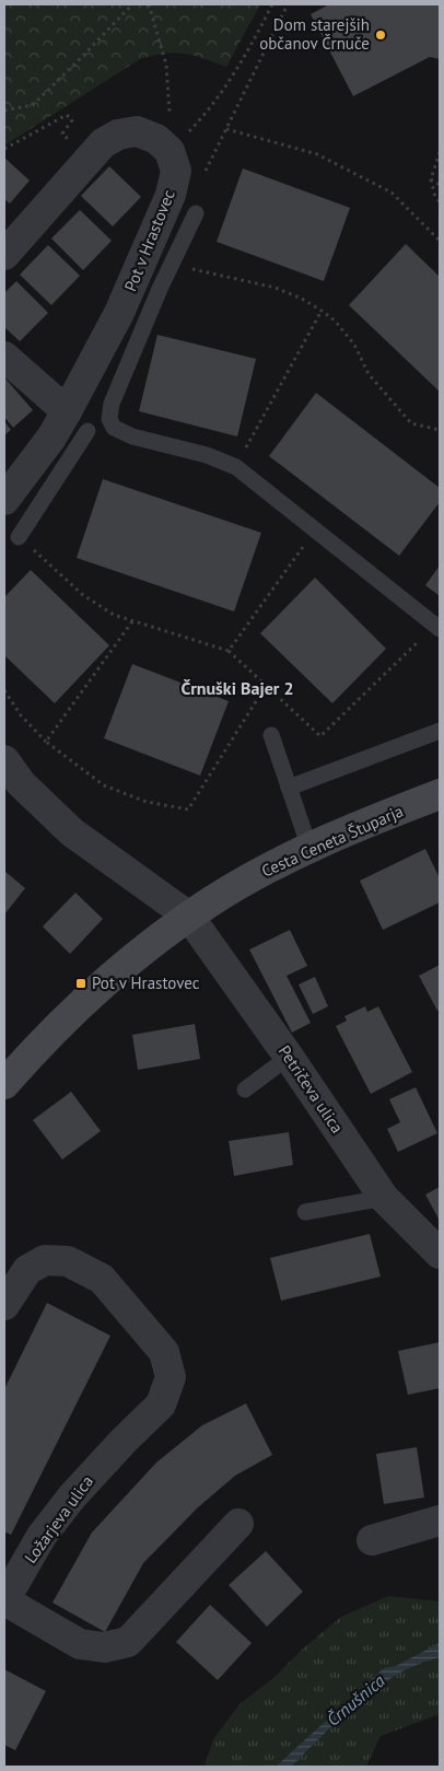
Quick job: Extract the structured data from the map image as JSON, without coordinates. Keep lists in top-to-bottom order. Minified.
{"streets":{"street":["Pot v Hrastovec","Cesta Ceneta Štuparja","Petričeva ulica","Ložarjeva ulica"]},"crossings":[["Cesta Ceneta Štuparja","Petričeva ulica"]],"districts":["Črnuški Bajer 2"],"water":["Črnušnica"],"places":{"other":["Dom starejših občanov Črnuče"],"transit":["Pot v Hrastovec"]}}
